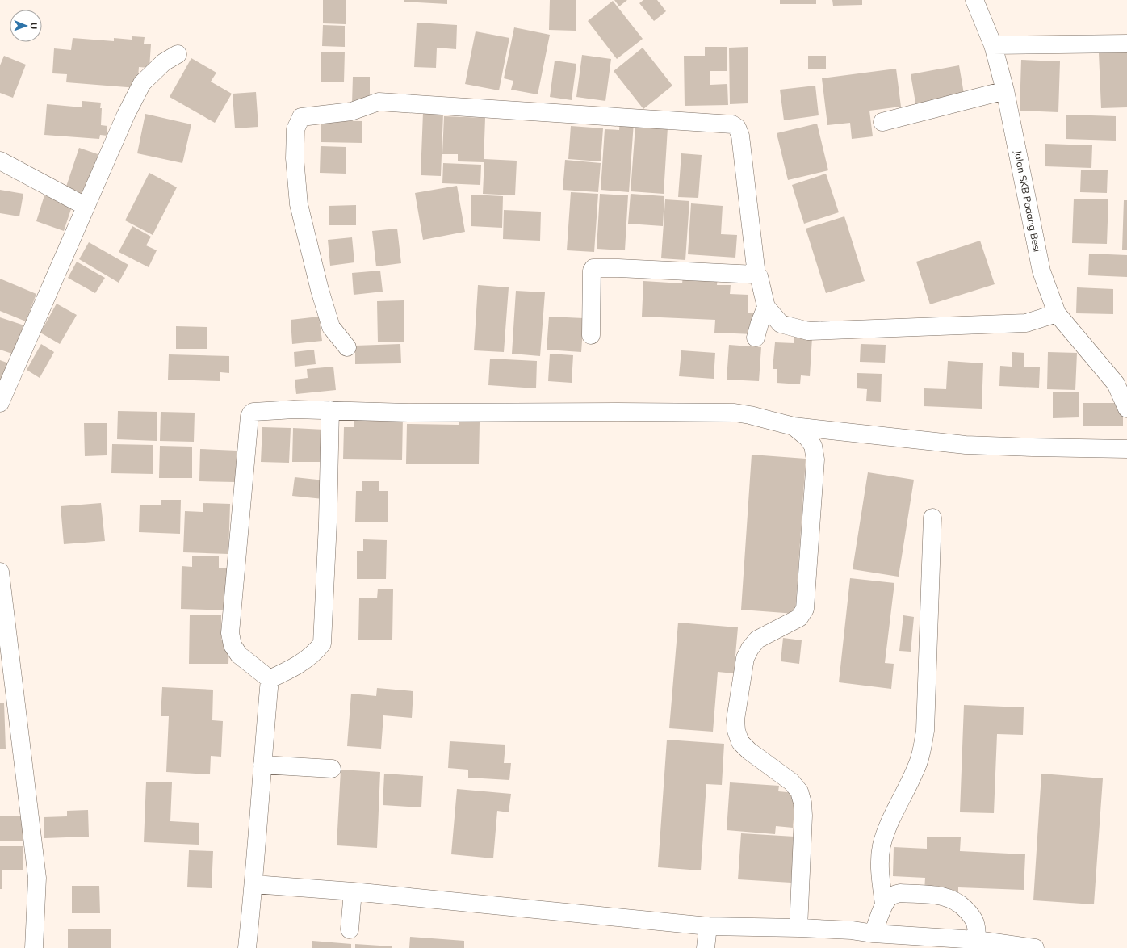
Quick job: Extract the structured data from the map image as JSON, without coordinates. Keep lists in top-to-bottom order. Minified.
{"streets":{"street":["Jalan SKB Padang Besi"]},"north":"right"}
